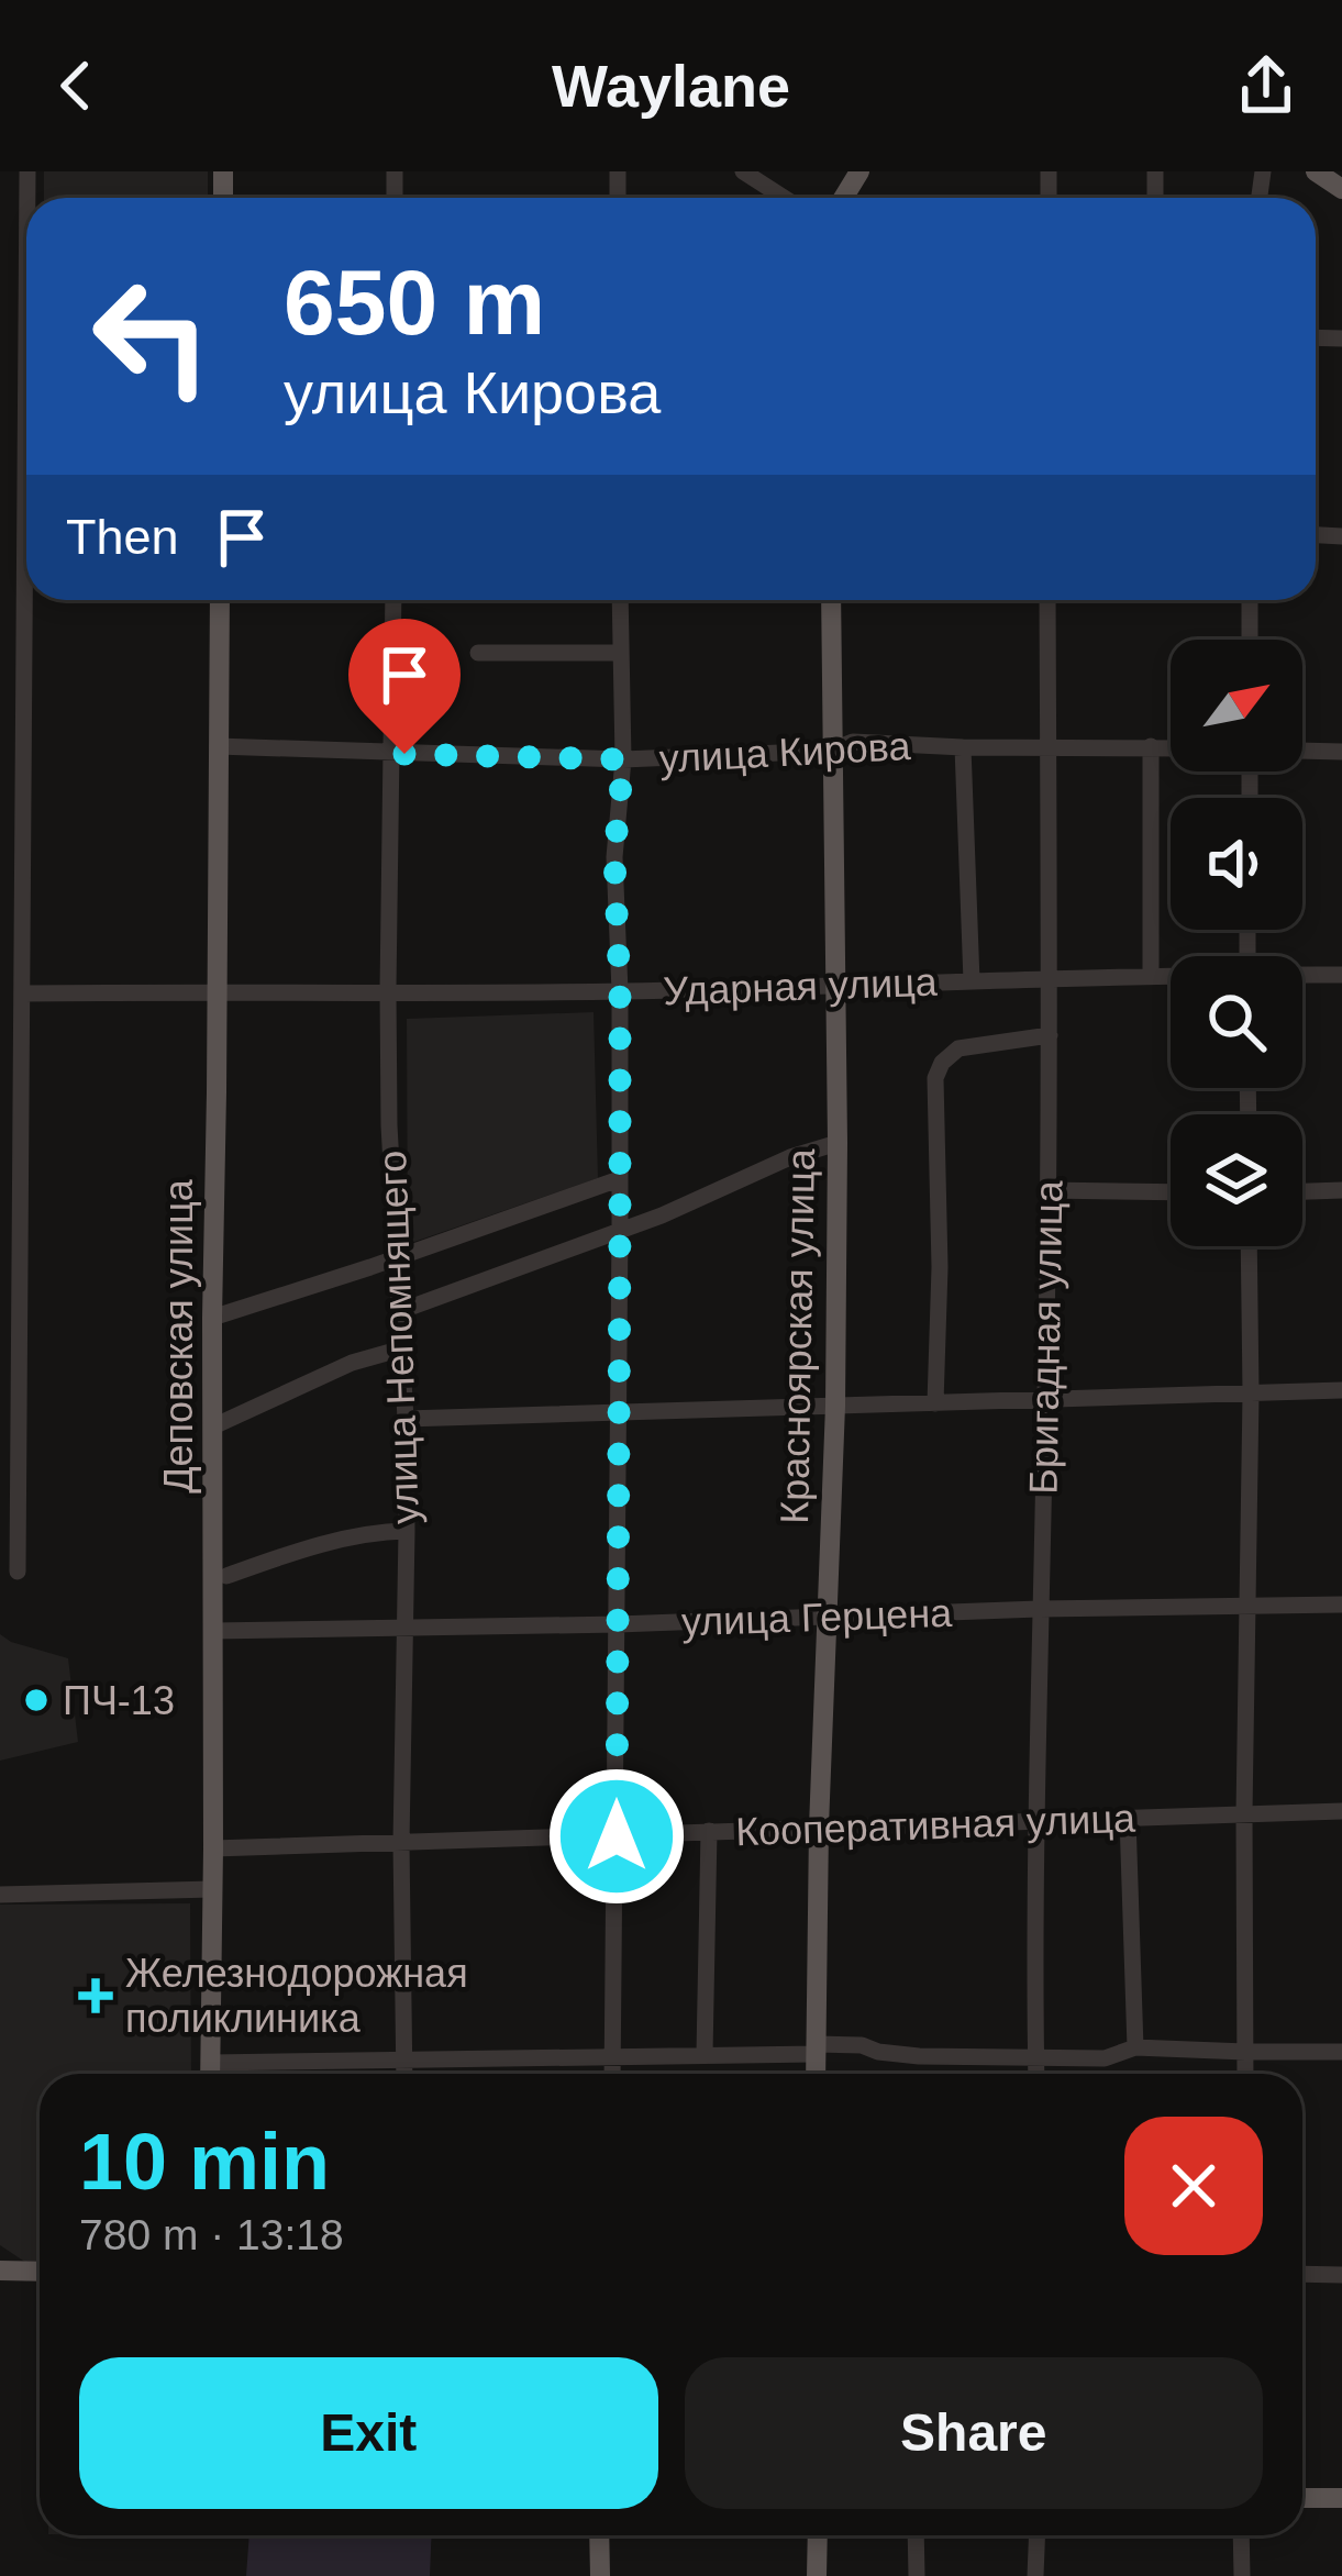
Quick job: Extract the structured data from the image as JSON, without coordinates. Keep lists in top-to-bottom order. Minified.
{"streets":{"main road":["Деповская улица","Красноярская улица"],"street":["улица Кирова","Ударная улица","улица Непомнящего","Бригадная улица","улица Герцена","Кооперативная улица"]},"crossings":[["улица Кирова","Деповская улица"],["улица Кирова","Красноярская улица"],["улица Кирова","улица Непомнящего"],["улица Кирова","Бригадная улица"],["Ударная улица","Деповская улица"],["Ударная улица","Красноярская улица"],["Ударная улица","улица Непомнящего"],["Ударная улица","Бригадная улица"],["Деповская улица","улица Герцена"],["Деповская улица","Кооперативная улица"],["Красноярская улица","улица Герцена"],["Красноярская улица","Кооперативная улица"],["улица Непомнящего","улица Герцена"],["улица Непомнящего","Кооперативная улица"],["Бригадная улица","улица Герцена"],["Бригадная улица","Кооперативная улица"]],"places":{"other":["ПЧ-13"],"health":["Железнодорожная поликлиника"]},"north":"top right","page":{"header":"Waylane","turn":["650 m","улица Кирова"],"then":"Then","heading":["10 min","780 m · 13:18"],"buttons":["Exit","Share"]}}
